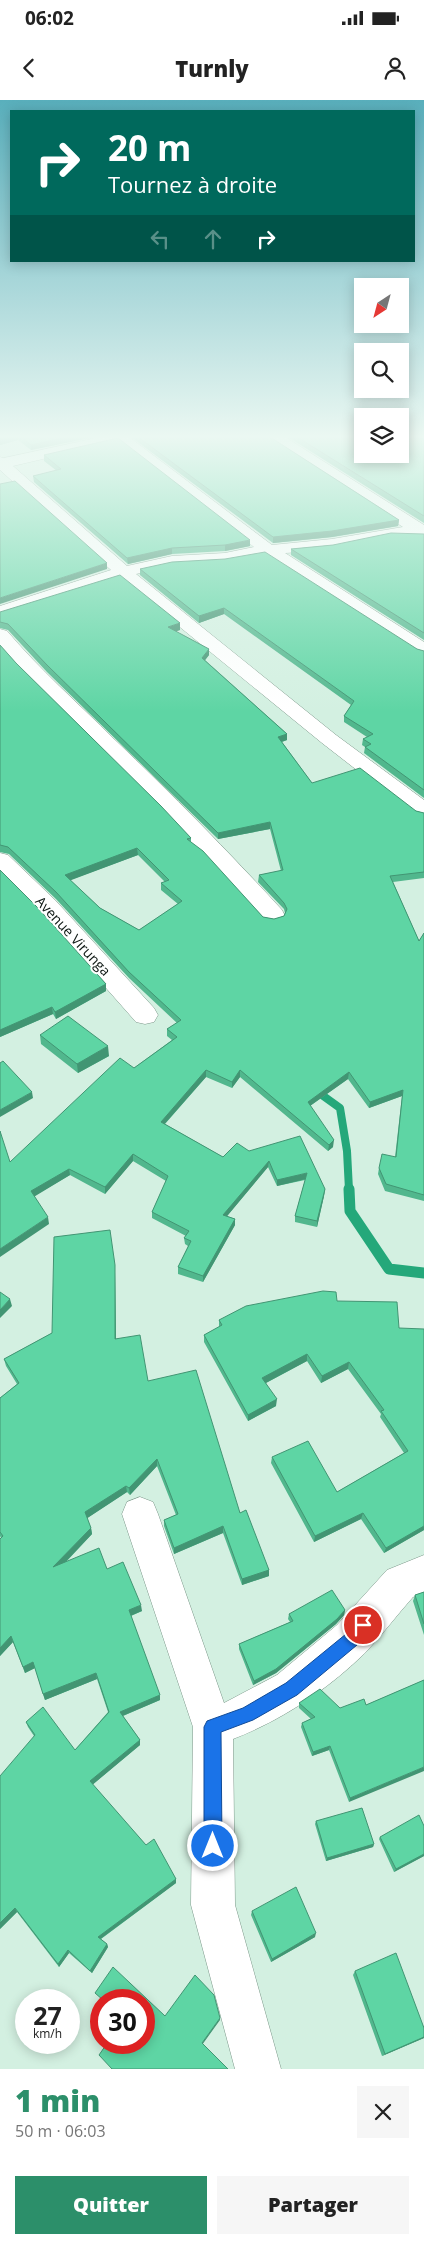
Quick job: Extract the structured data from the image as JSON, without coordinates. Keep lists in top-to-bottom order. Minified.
{"streets":{"main road":["Avenue Virunga"]},"north":"bottom left","page":{"status":"06:02","header":"Turnly","turn":["20 m","Tournez à droite"],"speed":"27 km/h","limit":"30","heading":["1 min","50 m · 06:03"],"buttons":["Quitter","Partager"]}}
